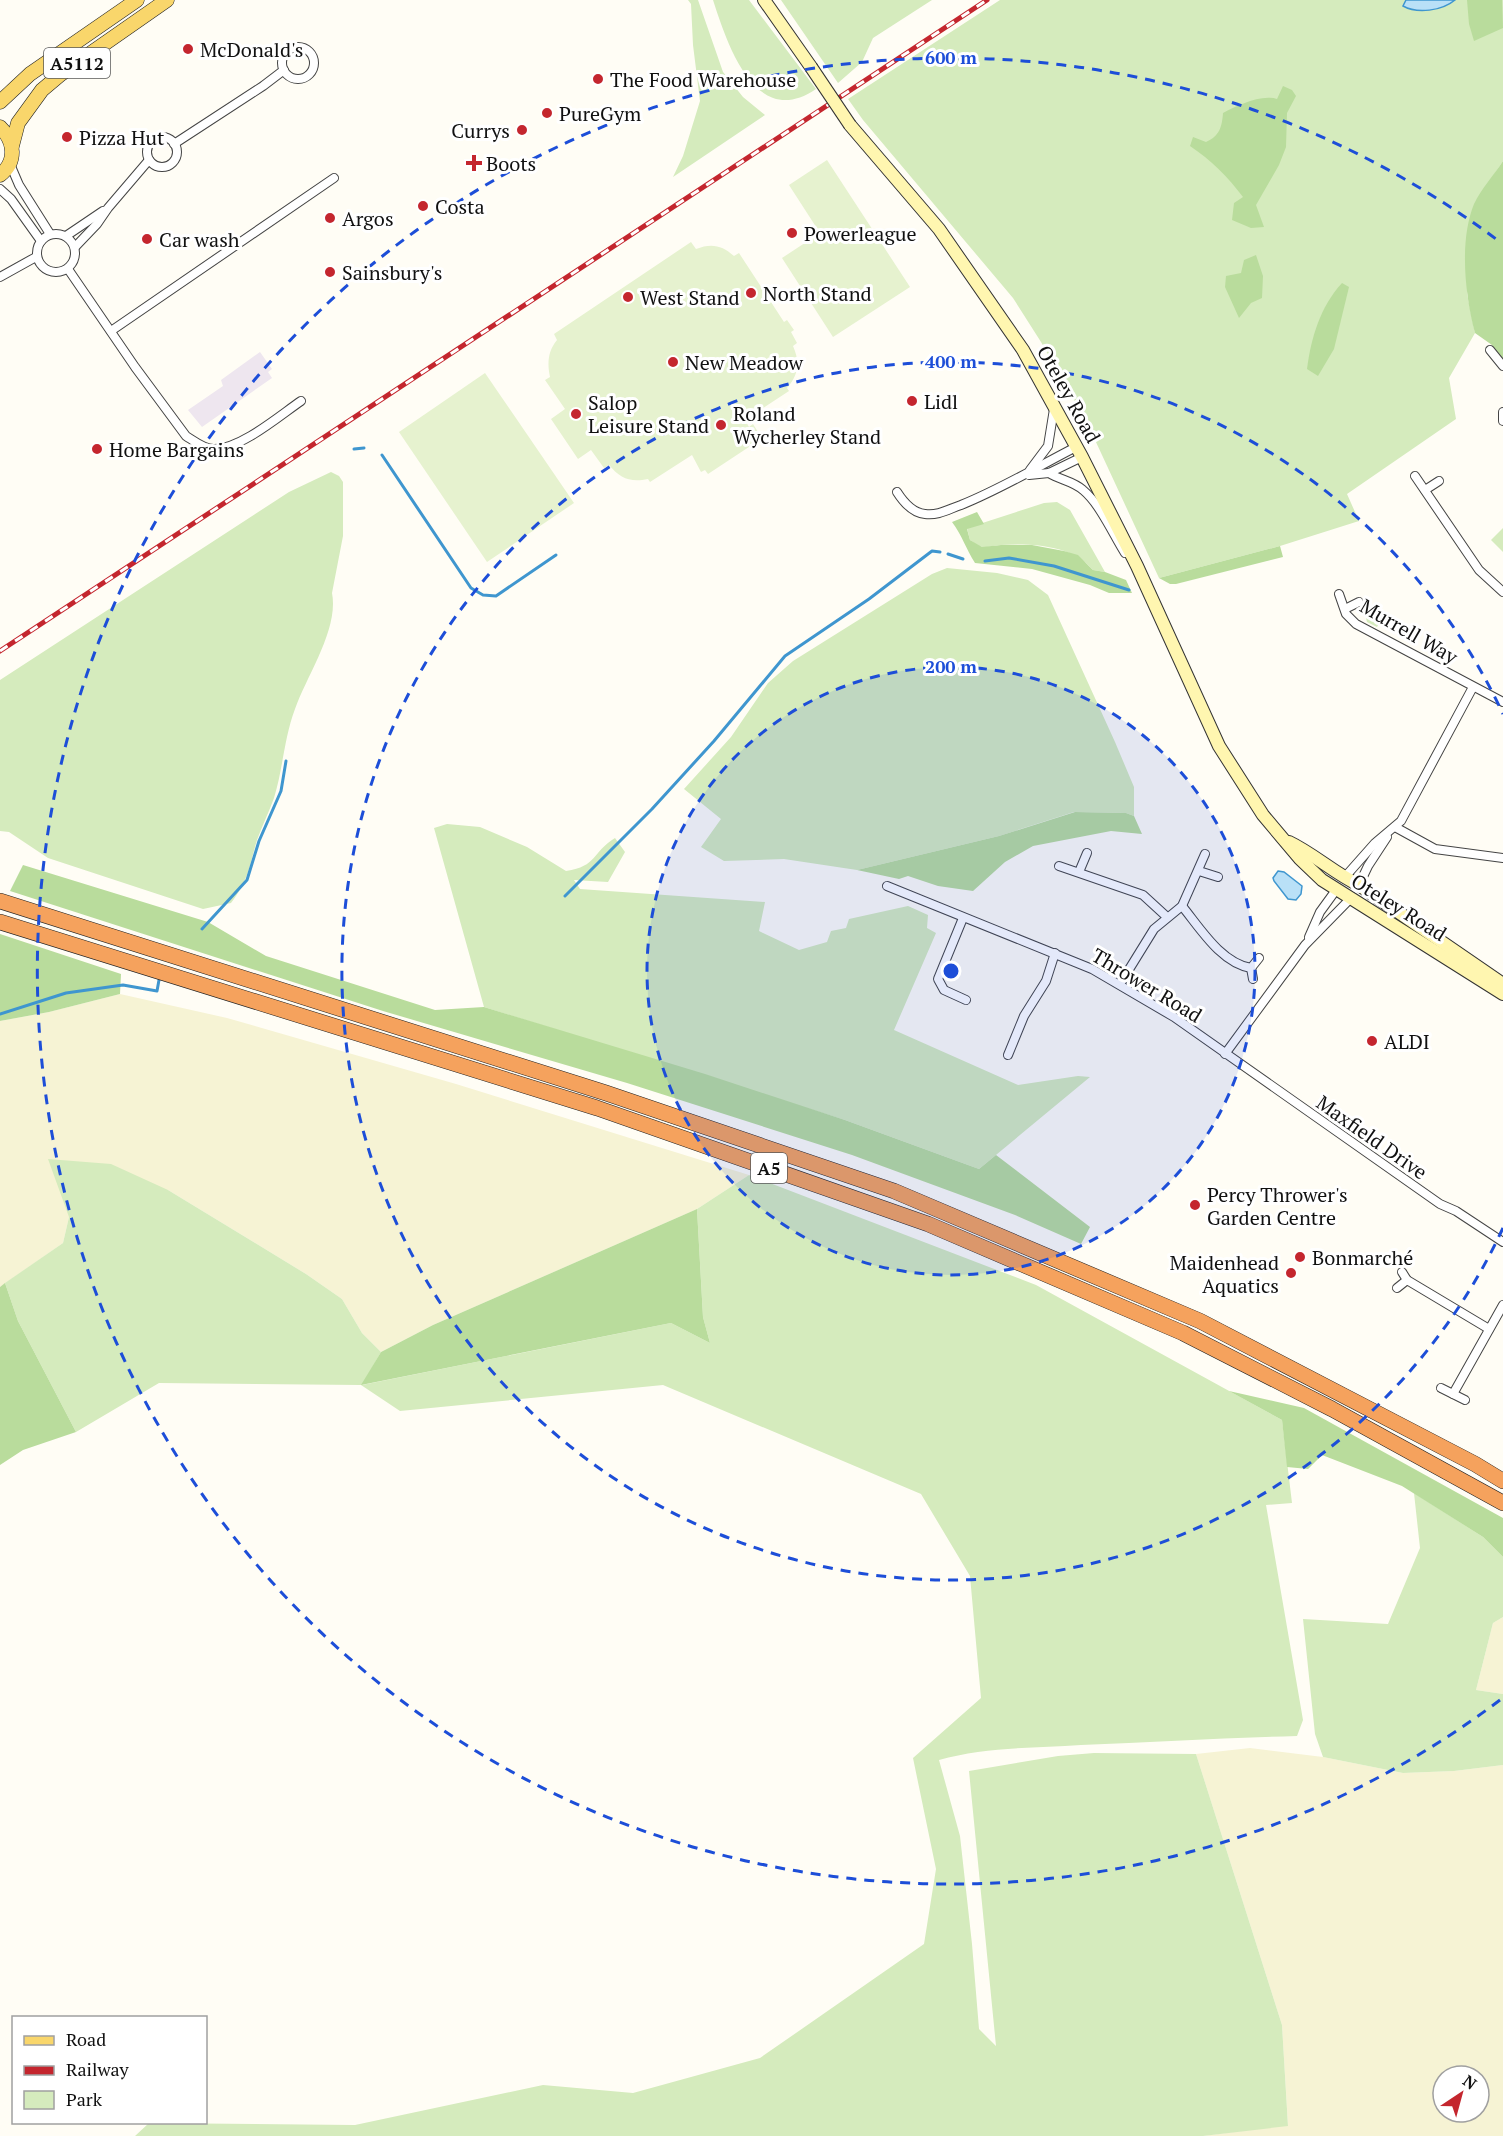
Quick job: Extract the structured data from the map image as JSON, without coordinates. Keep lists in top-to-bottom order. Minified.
{"streets":{"highway":["A5"],"main road":["A5112","Oteley Road"],"street":["Murrell Way","Thrower Road","Maxfield Drive"]},"crossings":[["Thrower Road","Maxfield Drive"]],"places":{"other":["McDonald's","The Food Warehouse","PureGym","Currys","Pizza Hut","Costa","Argos","Powerleague","Car wash","Sainsbury's","North Stand","West Stand","New Meadow","Lidl","Salop Leisure Stand","Roland Wycherley Stand","Home Bargains","ALDI","Percy Thrower's Garden Centre","Bonmarché","Maidenhead Aquatics"],"health":["Boots"]},"legend":["Road","Railway","Park"],"north":"top right","rings":["600 m","400 m","200 m"]}
